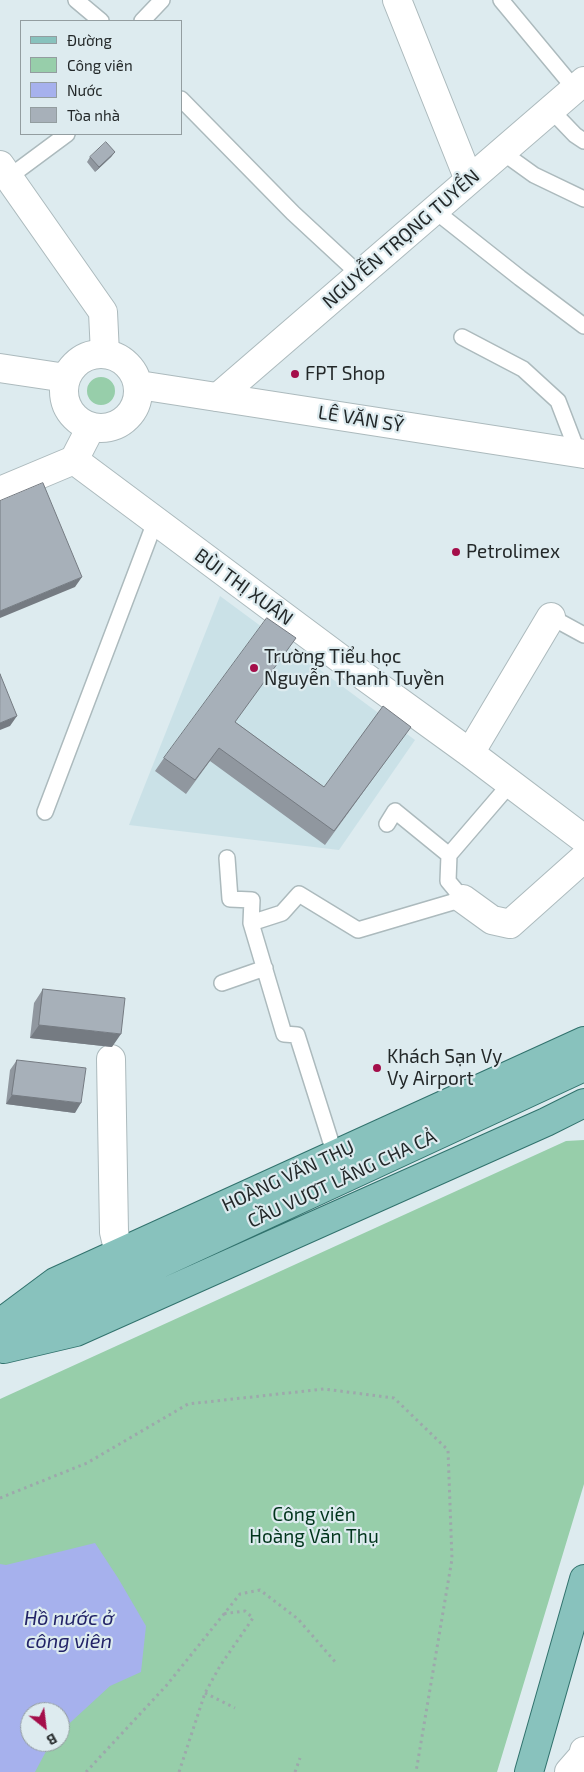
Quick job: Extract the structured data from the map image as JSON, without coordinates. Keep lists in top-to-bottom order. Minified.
{"streets":{"main road":["HOÀNG VĂN THỤ","CẦU VƯỢT LĂNG CHA CẢ"],"street":["NGUYỄN TRỌNG TUYỂN","LÊ VĂN SỸ","BÙI THỊ XUÂN"]},"crossings":[["NGUYỄN TRỌNG TUYỂN","LÊ VĂN SỸ"]],"water":["Hồ nước ở công viên"],"parks":["Công viên Hoàng Văn Thụ"],"places":["FPT Shop","Petrolimex","Trường Tiểu học Nguyễn Thanh Tuyền","Khách Sạn Vy Vy Airport"],"legend":["Đường","Công viên","Nước","Tòa nhà"],"north":"bottom right"}
